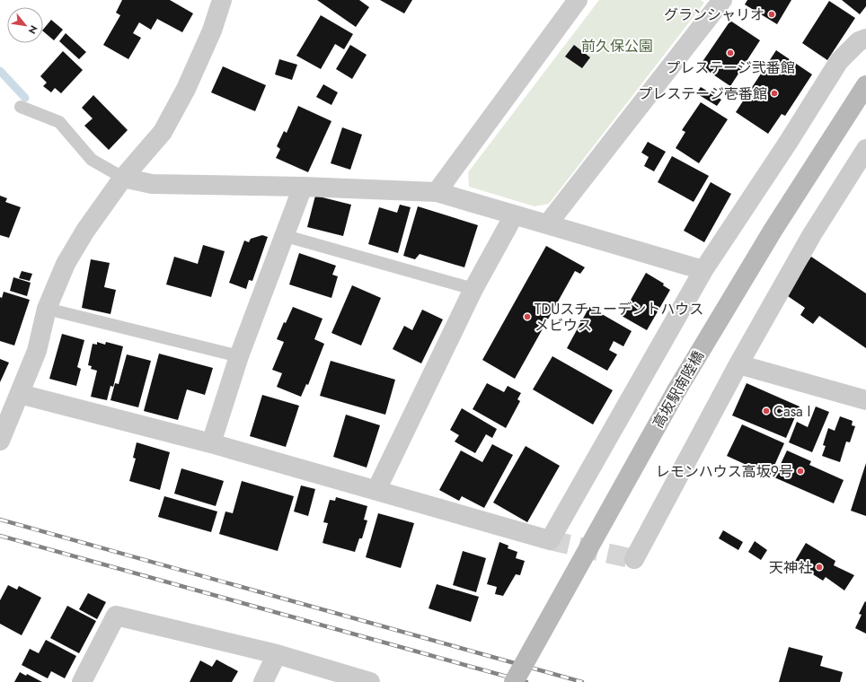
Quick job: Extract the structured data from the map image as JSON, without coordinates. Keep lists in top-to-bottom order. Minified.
{"streets":{"main road":["高坂駅南陸橋"]},"parks":["前久保公園"],"places":["グランシャリオ","プレステージ弐番館","プレステージ壱番館","TDUスチューデントハウス メビウス","Casa I","レモンハウス高坂9号","天神社"],"north":"bottom right"}
